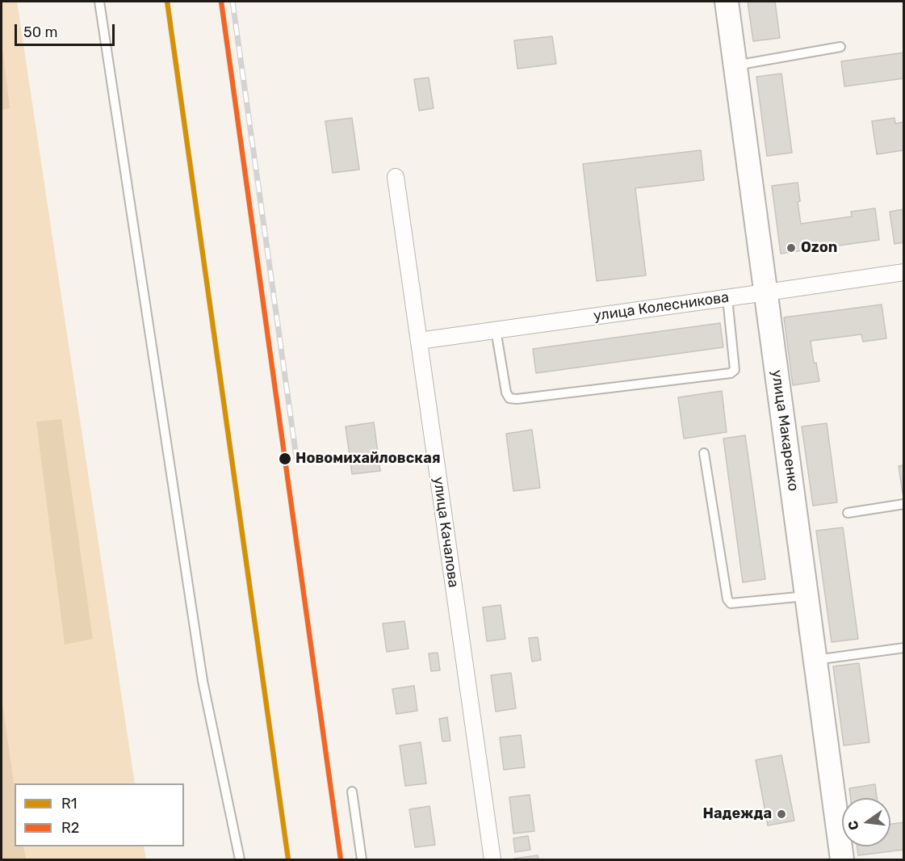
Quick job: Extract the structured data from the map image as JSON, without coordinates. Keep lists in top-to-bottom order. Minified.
{"streets":{"main road":["улица Макаренко"],"street":["улица Колесникова","улица Качалова"]},"crossings":[["улица Колесникова","улица Макаренко"],["улица Колесникова","улица Качалова"]],"places":["Ozon","Новомихайловская","Надежда"],"lines":["transit line R1","transit line R2"],"legend":["R1","R2"],"scale_bar":"50 m","north":"left"}
